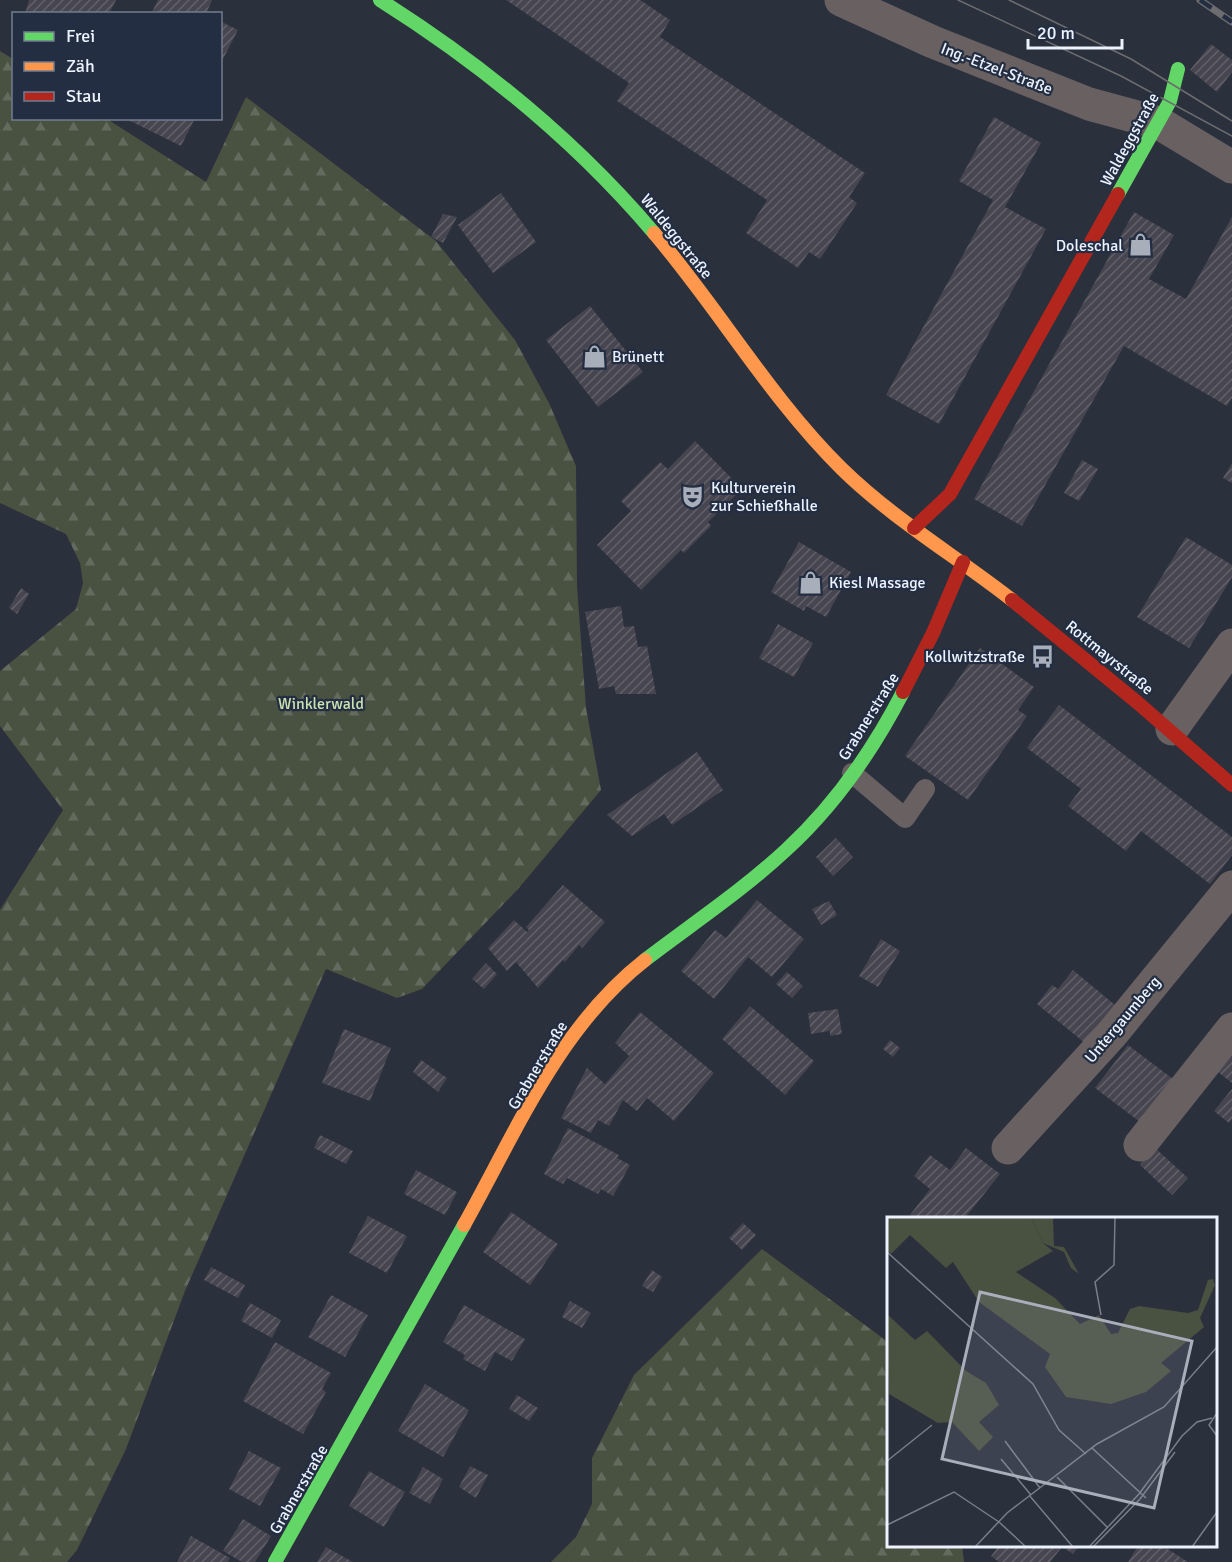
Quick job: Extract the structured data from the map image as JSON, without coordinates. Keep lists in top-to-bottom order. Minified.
{"streets":{"street":["Ing.-Etzel-Straße","Waldeggstraße","Rottmayrstraße","Grabnerstraße","Untergaumberg"]},"crossings":[["Ing.-Etzel-Straße","Waldeggstraße"],["Waldeggstraße","Rottmayrstraße"],["Waldeggstraße","Grabnerstraße"],["Rottmayrstraße","Grabnerstraße"]],"parks":["Winklerwald"],"places":{"shop":["Doleschal","Brünett","Kiesl Massage"],"theatre":["Kulturverein zur Schießhalle"],"bus stop":["Kollwitzstraße"]},"legend":["Frei","Zäh","Stau"],"scale_bar":"20 m"}
